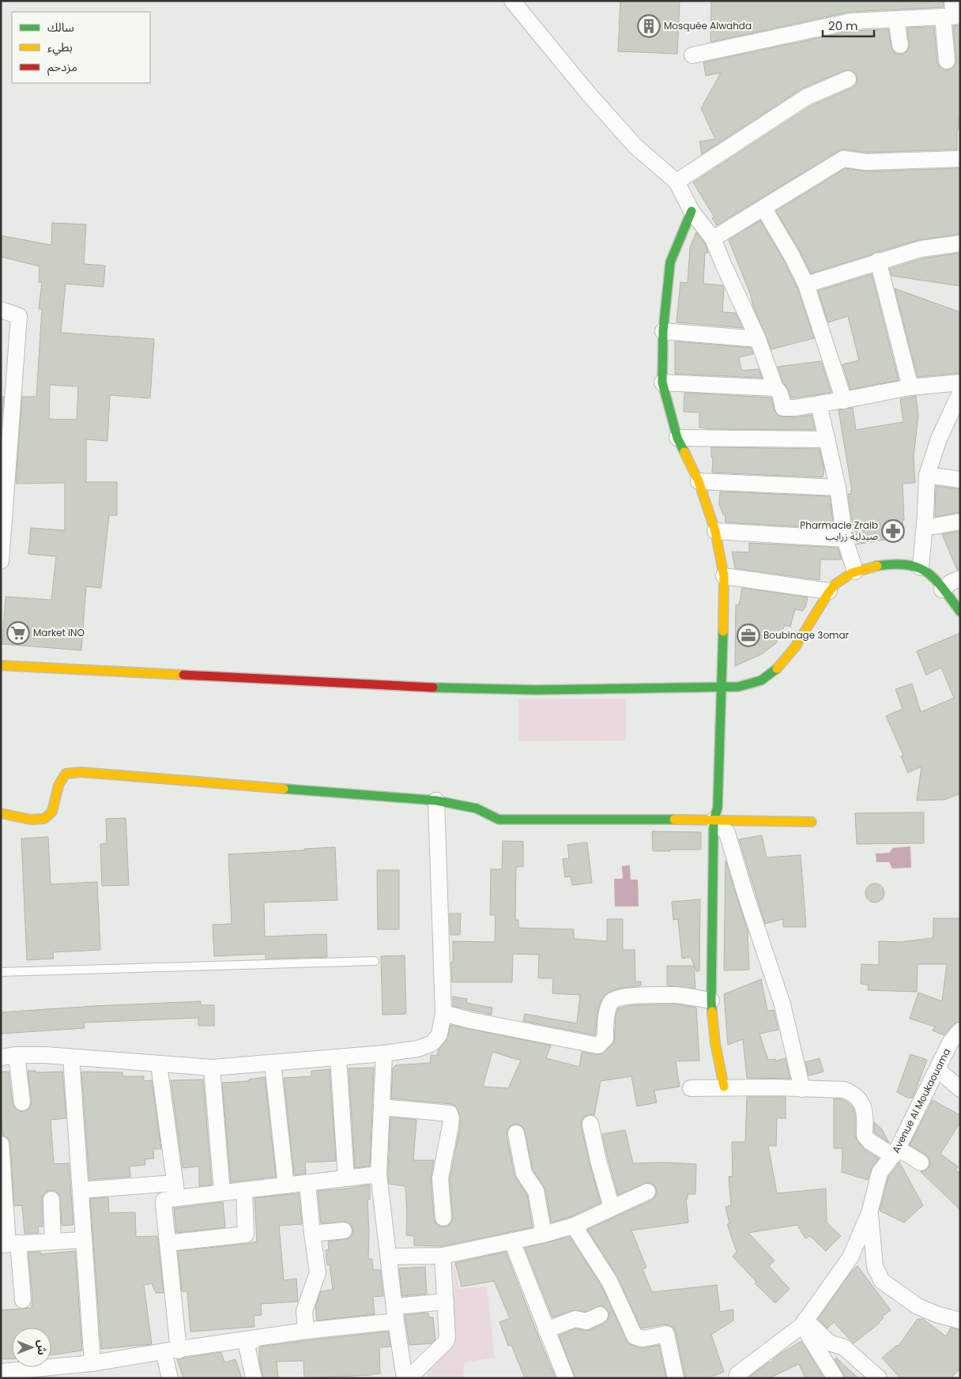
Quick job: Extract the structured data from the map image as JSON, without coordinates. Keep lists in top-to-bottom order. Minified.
{"streets":{"street":["Avenue Al Moukaouama"]},"places":{"building":["Mosquée Alwahda"],"pharmacy":["Pharmacie Zraib صيدلية زرايب"],"supermarket":["Market INO"],"office":["Boubinage 3omar"]},"legend":["سالك","بطيء","مزدحم"],"scale_bar":"20 m","north":"right"}
